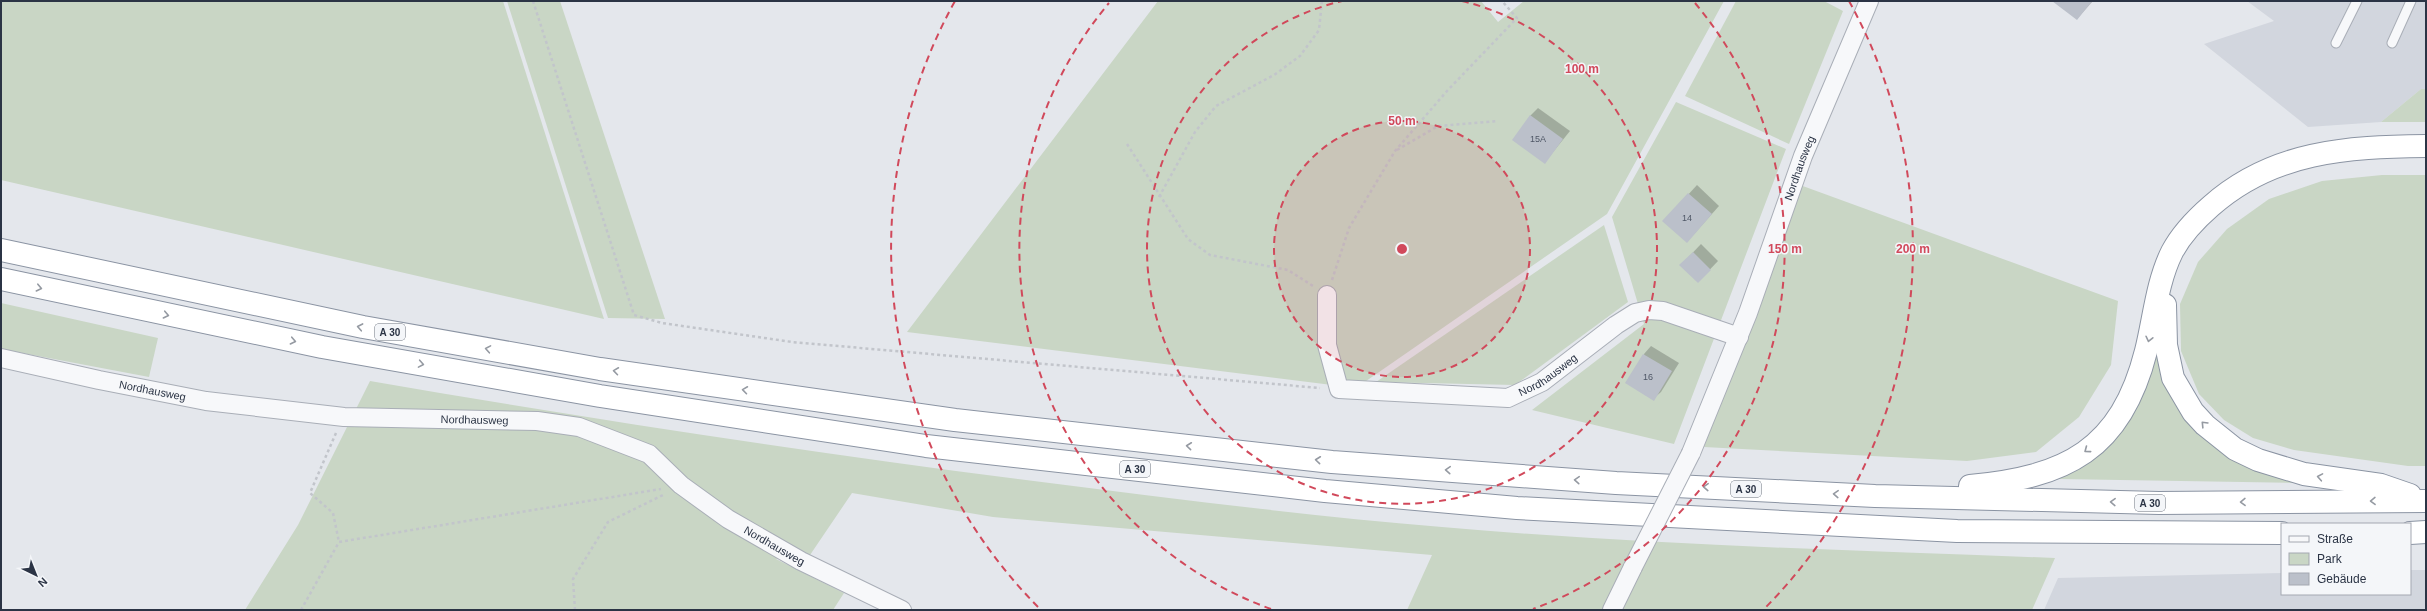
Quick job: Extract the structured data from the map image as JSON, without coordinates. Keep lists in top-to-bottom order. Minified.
{"streets":{"highway":["A 30"],"street":["Nordhausweg"]},"house_numbers":["15A","14","16"],"legend":["Straße","Park","Gebäude"],"north":"bottom right","rings":["100 m","50 m","150 m","200 m"]}
